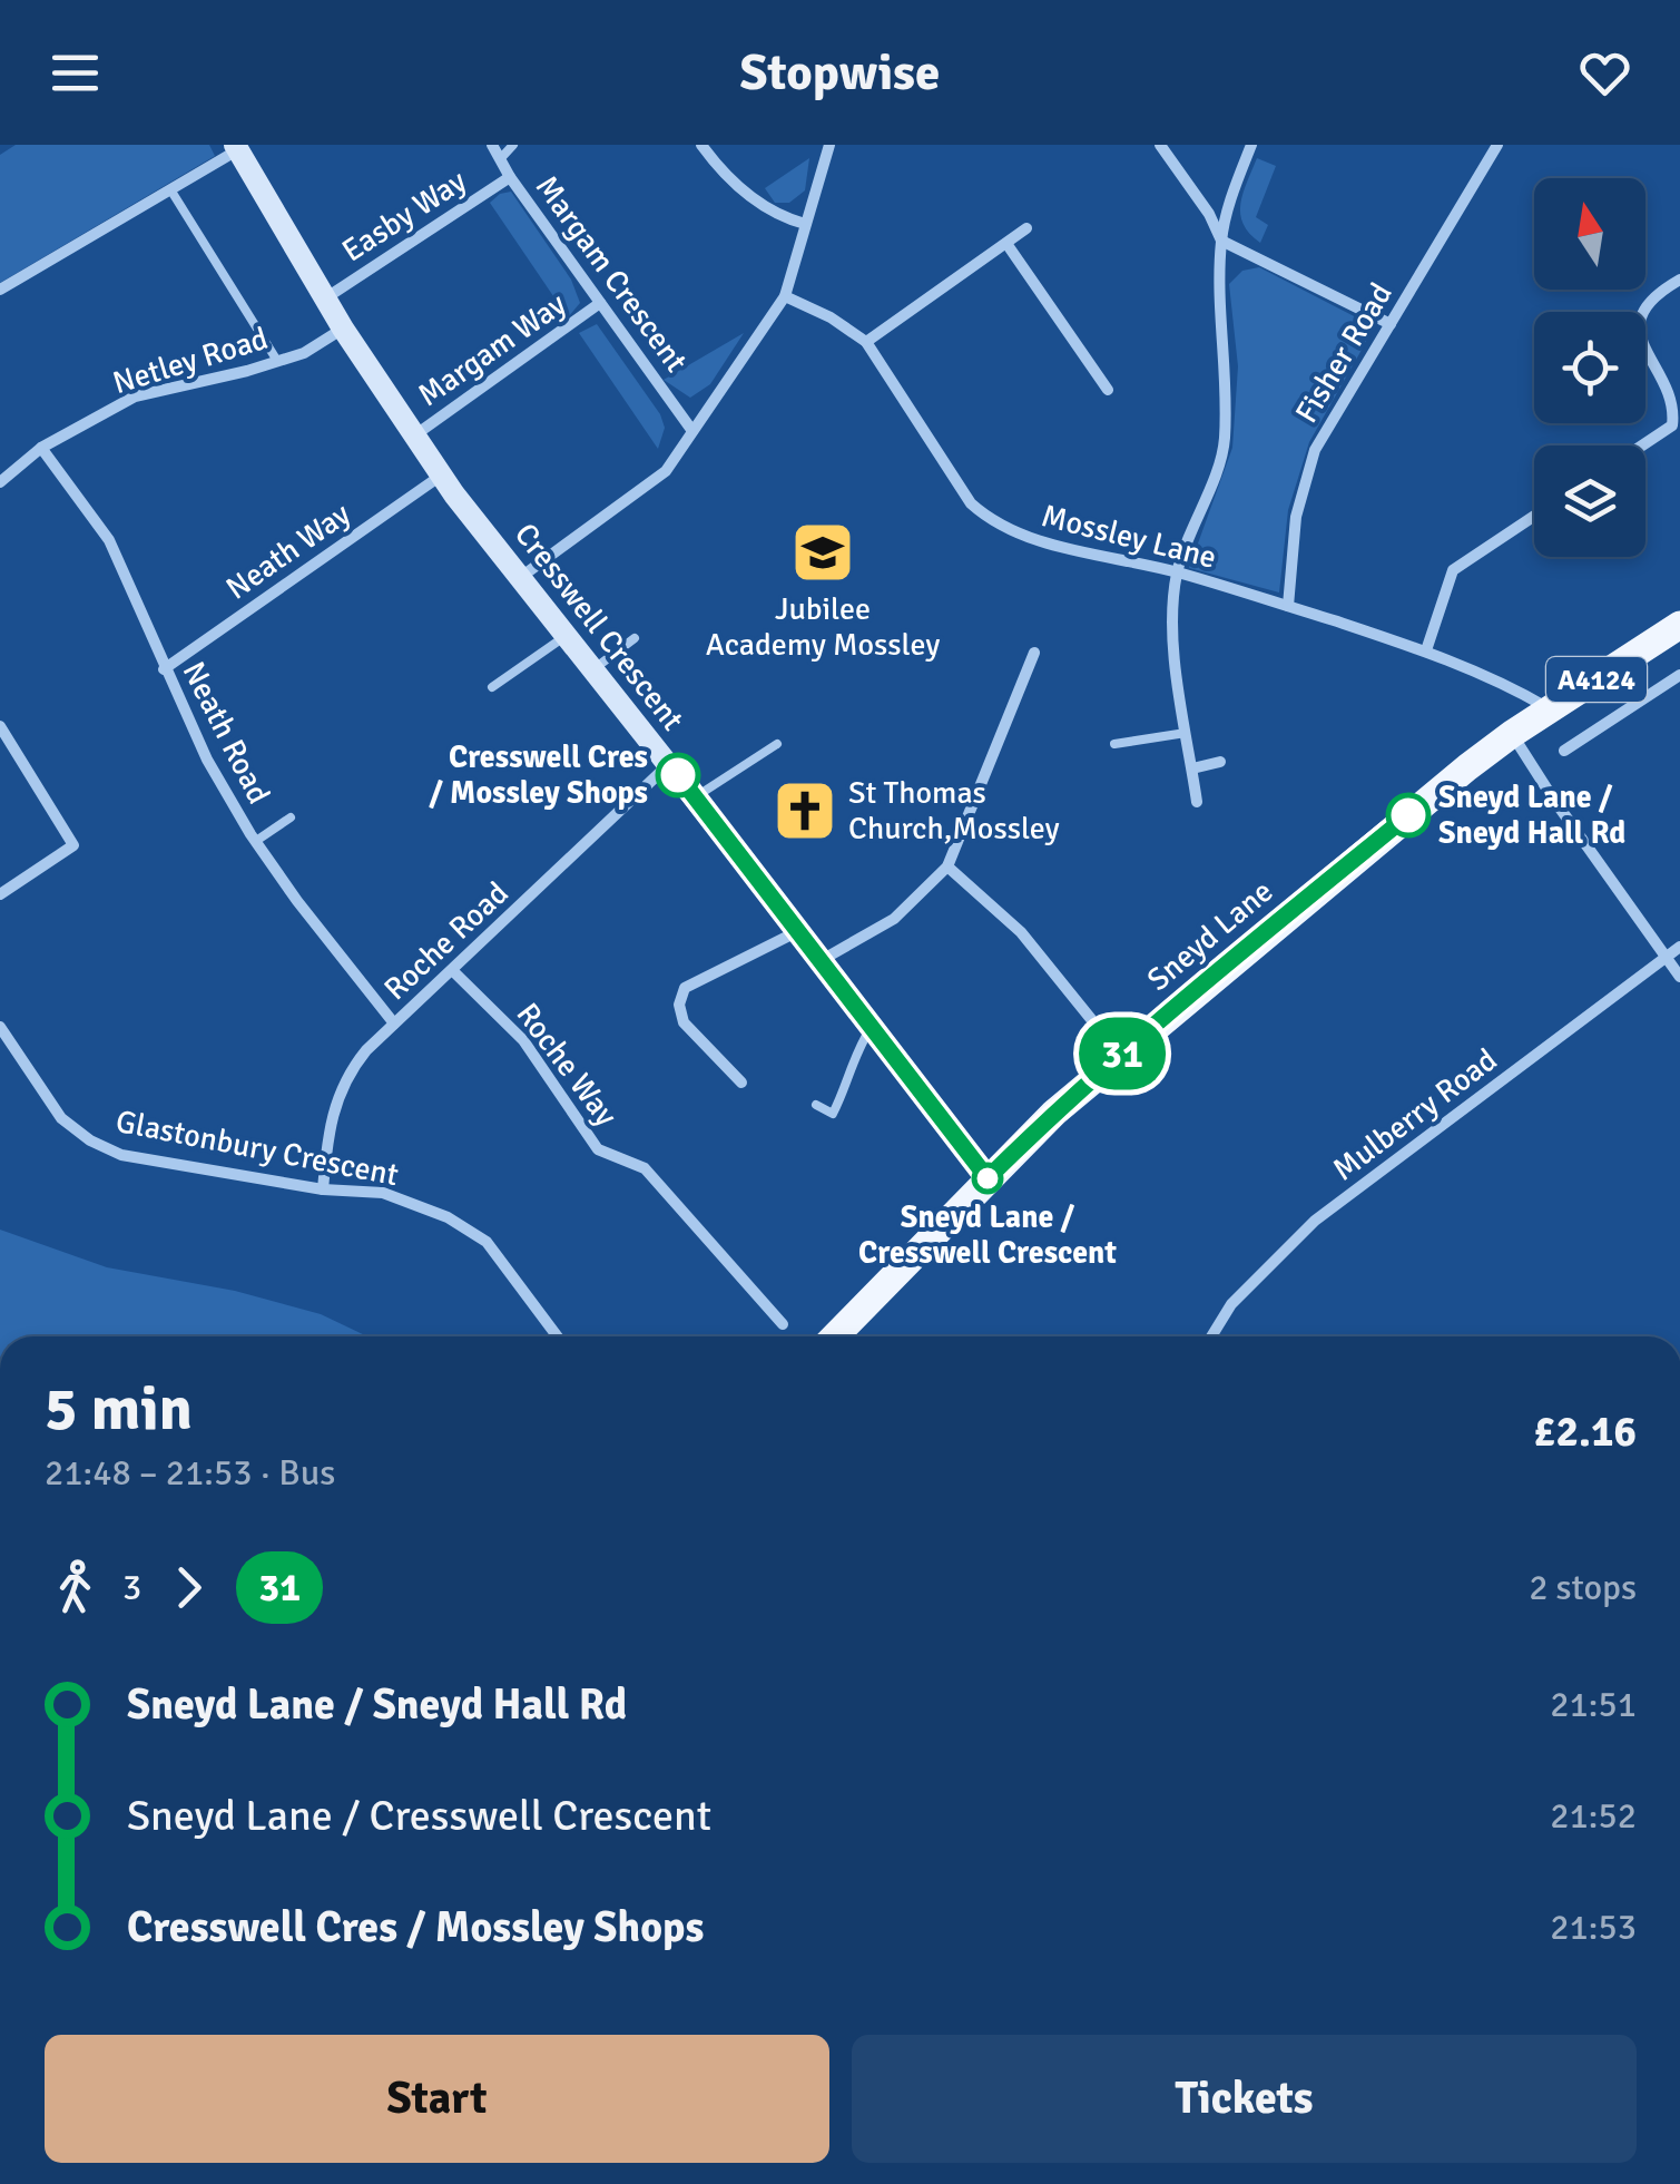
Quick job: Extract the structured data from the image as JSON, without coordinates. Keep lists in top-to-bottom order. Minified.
{"streets":{"main road":["A4124","Sneyd Lane"],"street":["Easby Way","Margam Crescent","Margam Way","Fisher Road","Netley Road","Mossley Lane","Neath Way","Cresswell Crescent","Neath Road","Roche Road","Roche Way","Mulberry Road","Glastonbury Crescent"]},"crossings":[["Easby Way","Margam Crescent"],["Easby Way","Cresswell Crescent"],["Margam Crescent","Margam Way"],["Margam Way","Cresswell Crescent"],["Fisher Road","Mossley Lane"],["Netley Road","Cresswell Crescent"],["Netley Road","Neath Road"],["Mossley Lane","Sneyd Lane"],["Neath Way","Cresswell Crescent"],["Neath Way","Neath Road"],["Cresswell Crescent","Sneyd Lane"],["Cresswell Crescent","Roche Road"],["Neath Road","Roche Road"],["Roche Road","Roche Way"],["Roche Road","Glastonbury Crescent"]],"places":{"school or university":["Jubilee Academy Mossley"],"other":["Cresswell Cres / Mossley Shops","Sneyd Lane / Sneyd Hall Rd","Sneyd Lane / Cresswell Crescent"],"church":["St Thomas Church,Mossley"]},"lines":["bus line 31"],"north":"top","page":{"header":"Stopwise","on_map":"31","heading":["5 min","21:48 – 21:53 · Bus","£2.16"],"legs":["3","31","2 stops"],"list":[{"name":"Sneyd Lane / Sneyd Hall Rd","value":"21:51"},{"name":"Sneyd Lane / Cresswell Crescent","value":"21:52"},{"name":"Cresswell Cres / Mossley Shops","value":"21:53"}],"buttons":["Start","Tickets"]}}
